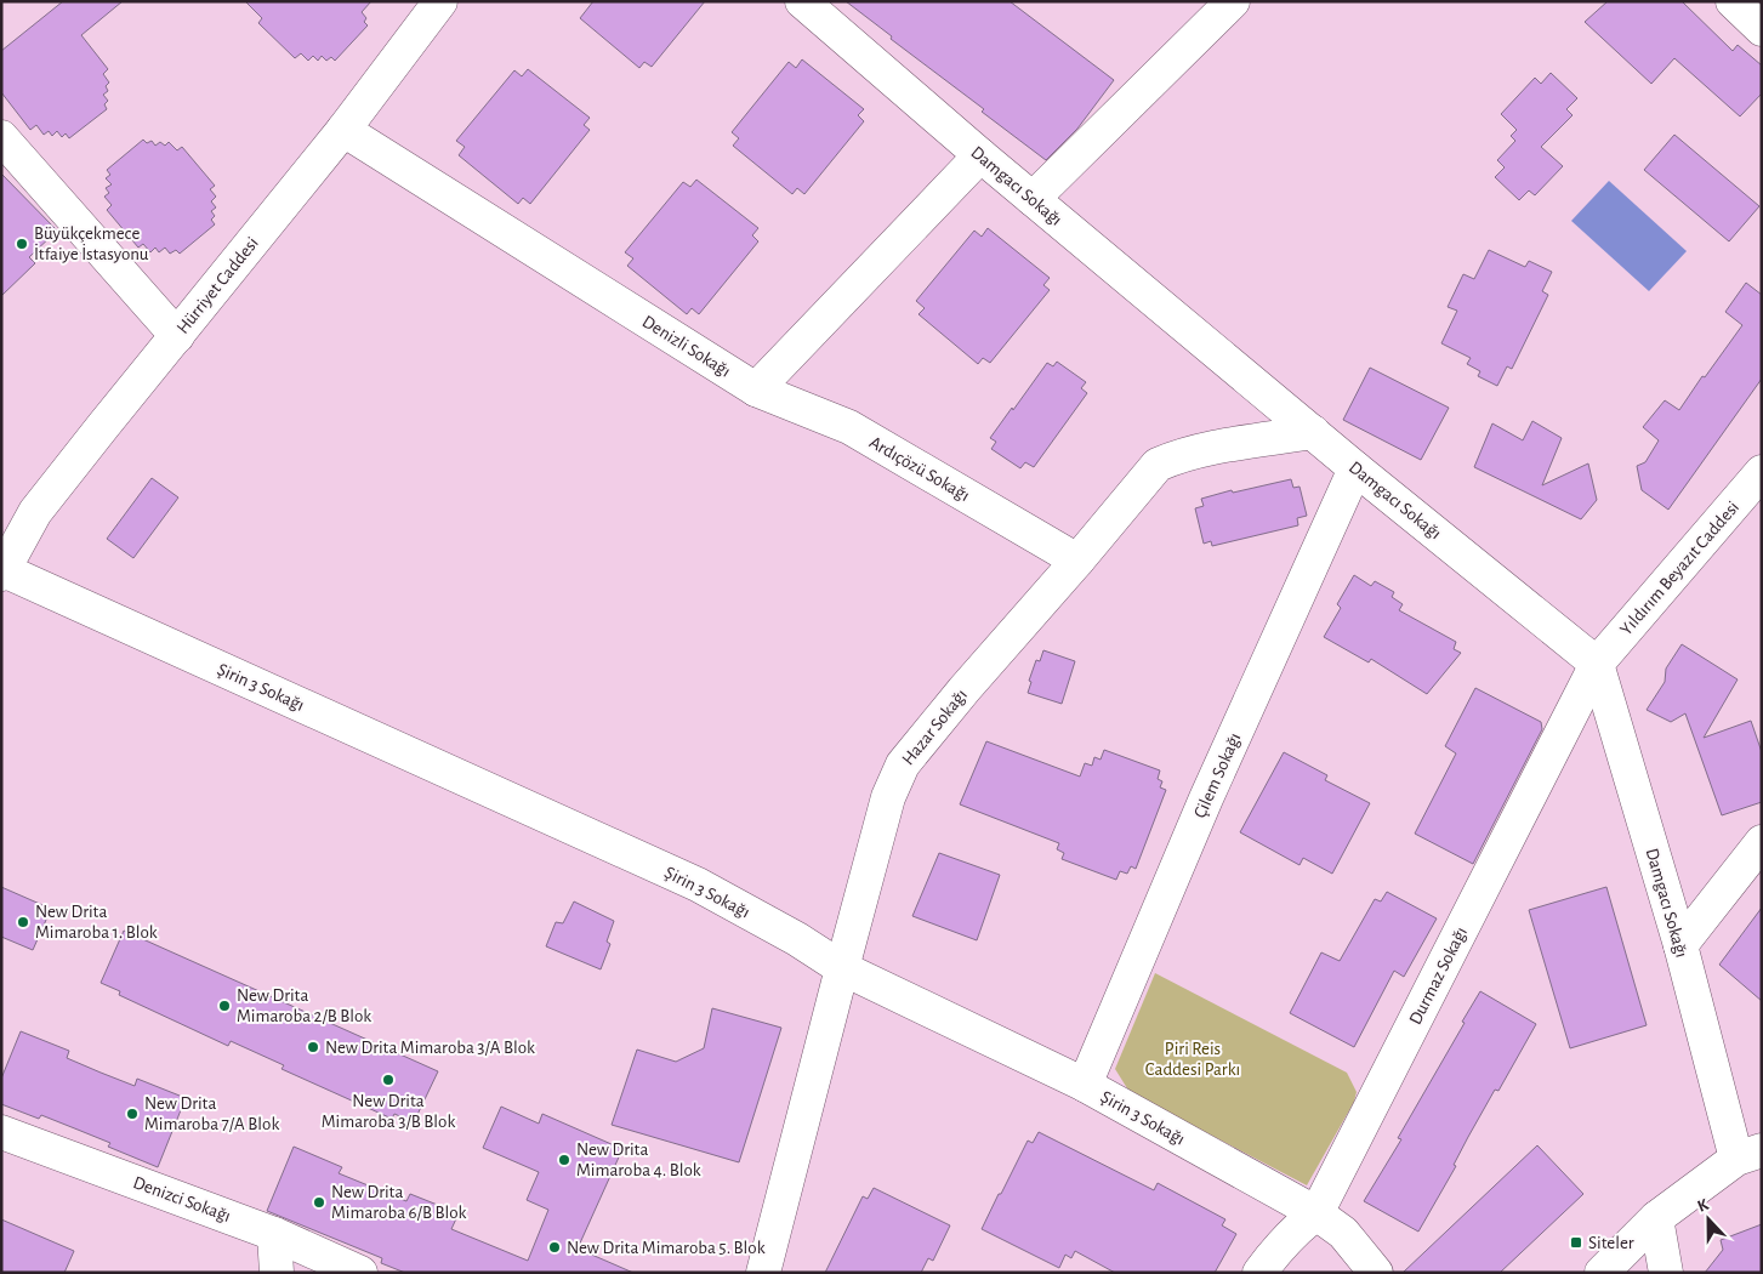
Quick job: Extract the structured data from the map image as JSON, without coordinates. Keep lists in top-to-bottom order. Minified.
{"streets":{"street":["Damgacı Sokağı","Hürriyet Caddesi","Denizli Sokağı","Ardıçözü Sokağı","Yıldırım Beyazıt Caddesi","Şirin 3 Sokağı","Hazar Sokağı","Çilem Sokağı","Durmaz Sokağı","Denizci Sokağı"]},"crossings":[["Damgacı Sokağı","Yıldırım Beyazıt Caddesi"],["Damgacı Sokağı","Hazar Sokağı"],["Damgacı Sokağı","Çilem Sokağı"],["Damgacı Sokağı","Durmaz Sokağı"],["Hürriyet Caddesi","Denizli Sokağı"],["Hürriyet Caddesi","Şirin 3 Sokağı"],["Denizli Sokağı","Ardıçözü Sokağı"],["Ardıçözü Sokağı","Hazar Sokağı"],["Yıldırım Beyazıt Caddesi","Durmaz Sokağı"],["Şirin 3 Sokağı","Hazar Sokağı"],["Şirin 3 Sokağı","Çilem Sokağı"],["Şirin 3 Sokağı","Durmaz Sokağı"]],"parks":["Piri Reis Caddesi Parkı"],"places":{"other":["Büyükçekmece İtfaiye İstasyonu","New Drita Mimaroba 1. Blok","New Drita Mimaroba 2/B Blok","New Drita Mimaroba 3/A Blok","New Drita Mimaroba 3/B Blok","New Drita Mimaroba 7/A Blok","New Drita Mimaroba 4. Blok","New Drita Mimaroba 6/B Blok","New Drita Mimaroba 5. Blok"],"transit":["Siteler"]},"north":"top"}
